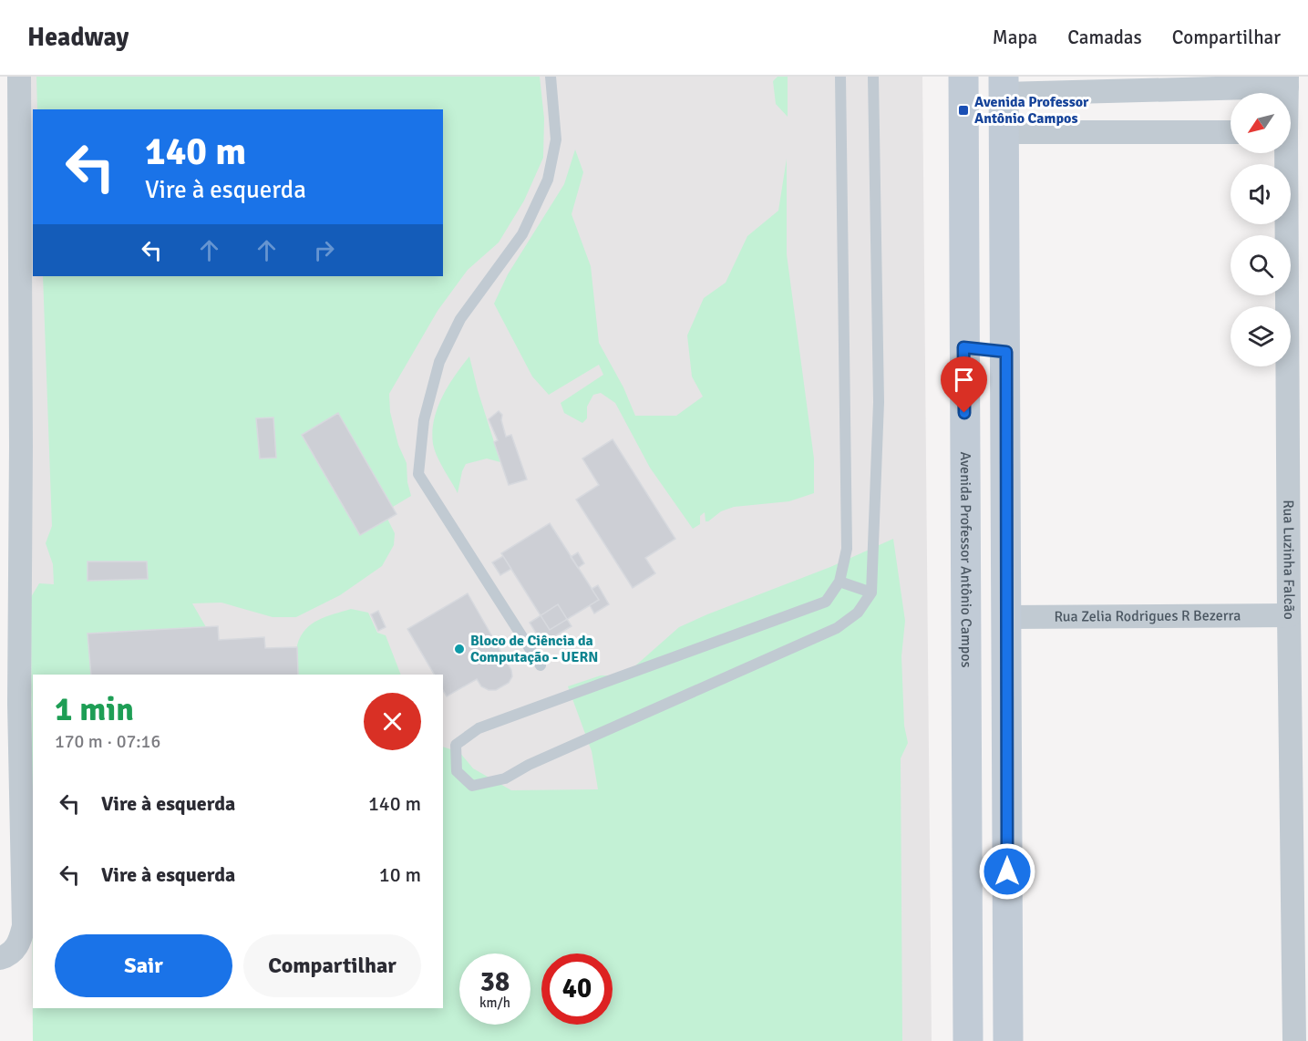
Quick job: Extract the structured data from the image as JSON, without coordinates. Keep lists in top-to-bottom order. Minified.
{"streets":{"street":["Avenida Professor Antônio Campos","Rua Luzinha Falcão","Rua Zelia Rodrigues R Bezerra"]},"crossings":[["Rua Luzinha Falcão","Rua Zelia Rodrigues R Bezerra"]],"places":{"transit":["Avenida Professor Antônio Campos"],"other":["Bloco de Ciência da Computação - UERN"]},"north":"bottom left","page":{"header":"Headway","nav":["Mapa","Camadas","Compartilhar"],"turn":["140 m","Vire à esquerda"],"heading":["1 min","170 m · 07:16"],"list":[{"name":"Vire à esquerda","value":"140 m"},{"name":"Vire à esquerda","value":"10 m"}],"buttons":["Sair","Compartilhar"],"speed":"38 km/h","limit":"40"}}
